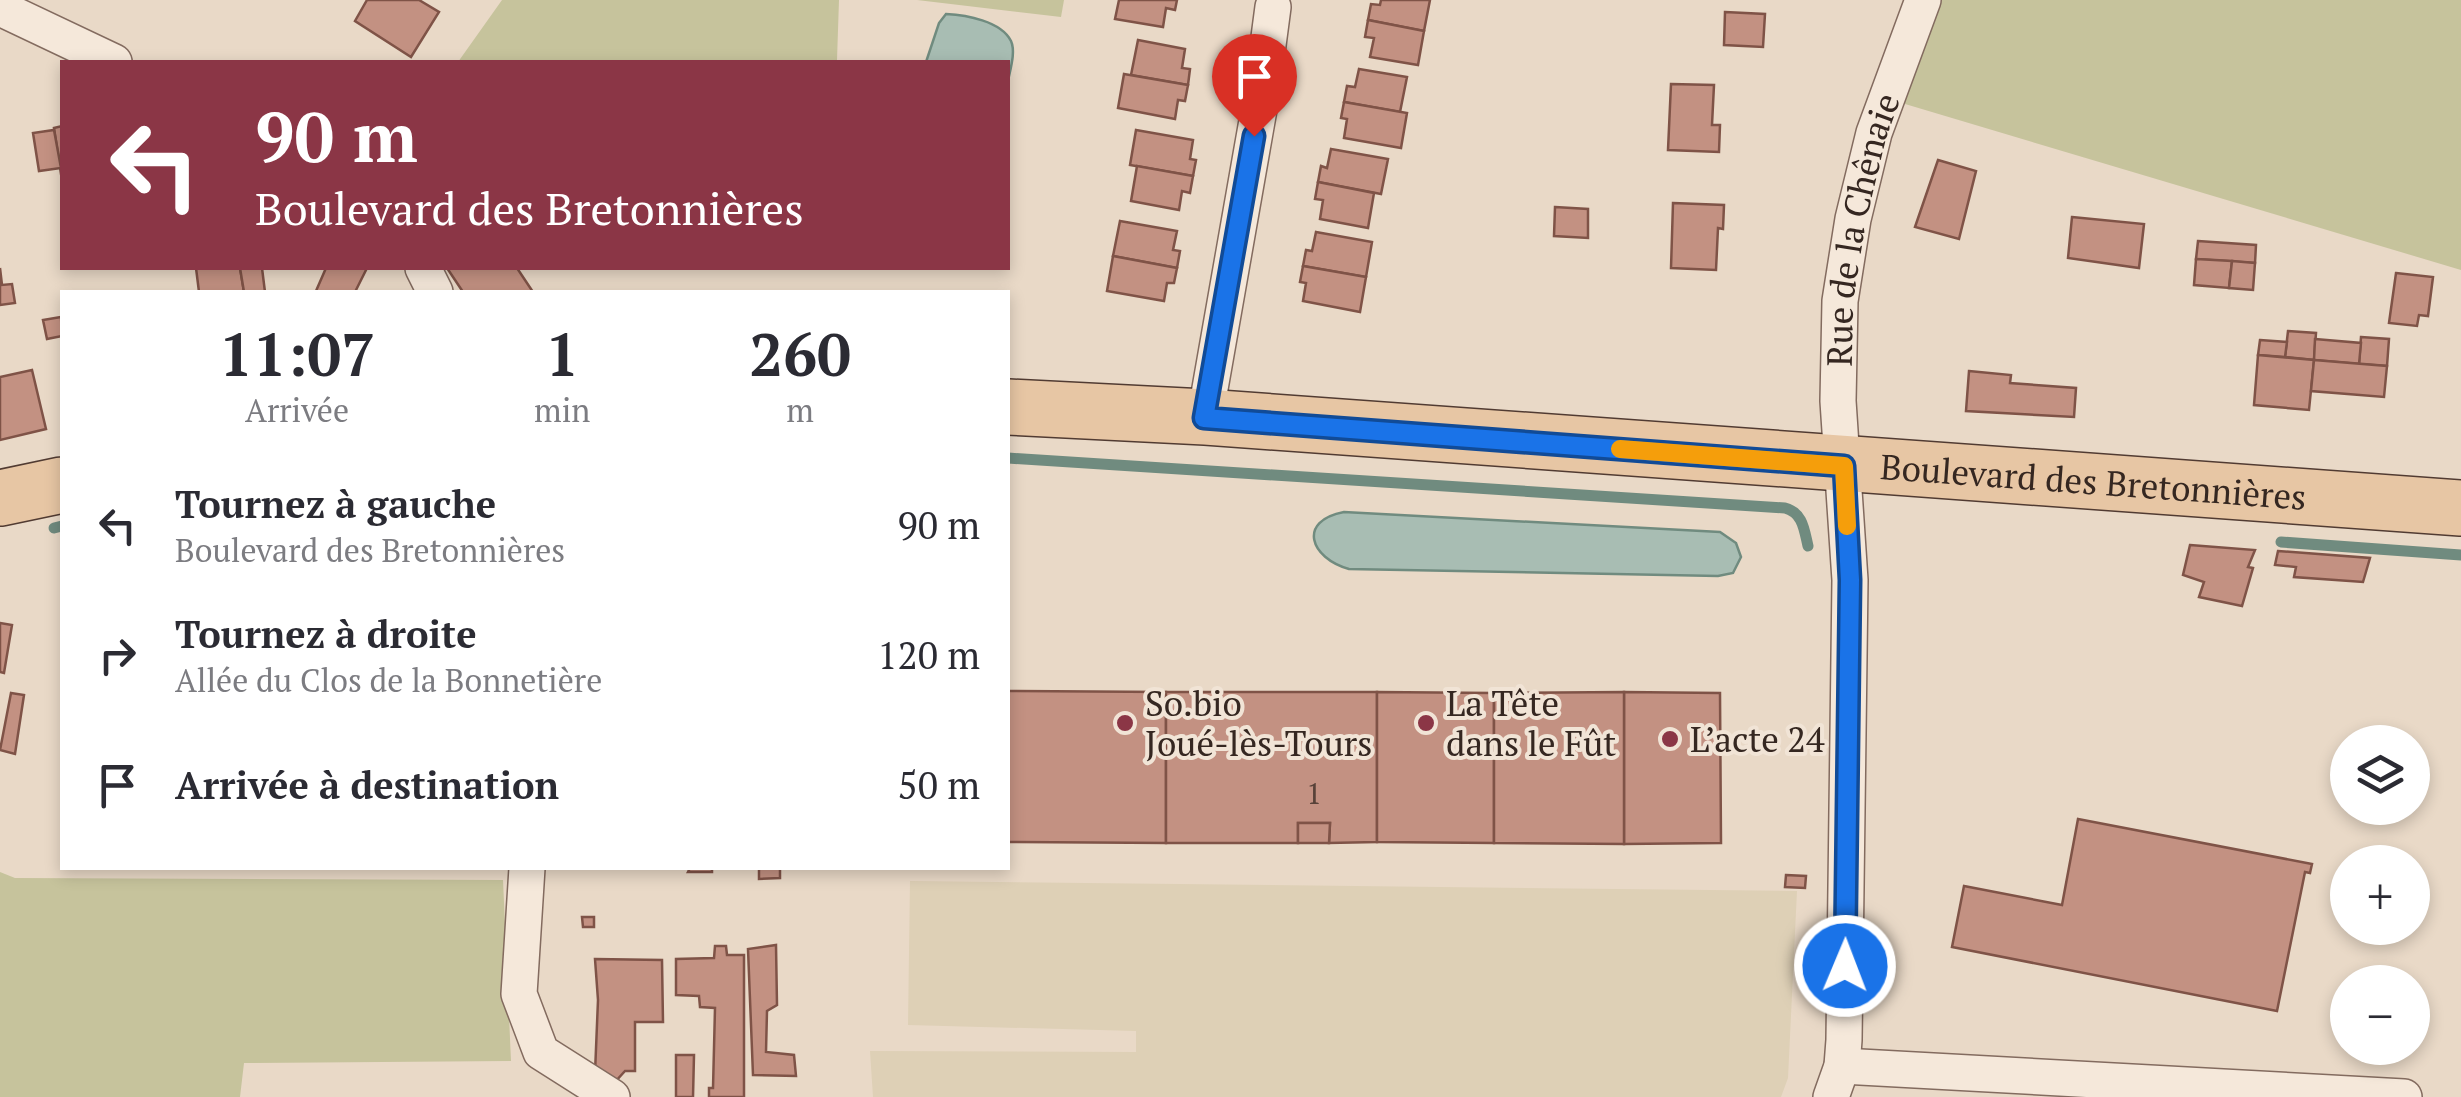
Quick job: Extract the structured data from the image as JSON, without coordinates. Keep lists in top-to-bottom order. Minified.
{"streets":{"main road":["Boulevard des Bretonnières"],"street":["Rue de la Chênaie"]},"crossings":[["Rue de la Chênaie","Boulevard des Bretonnières"]],"places":["So.bio Joué-lès-Tours","La Tête dans le Fût","L’acte 24"],"house_numbers":["1"],"page":{"turn":["90 m","Boulevard des Bretonnières"],"eta":["11:07","Arrivée","1","min","260","m"],"list":[{"name":"Tournez à gauche","note":"Boulevard des Bretonnières","value":"90 m"},{"name":"Tournez à droite","note":"Allée du Clos de la Bonnetière","value":"120 m"},{"name":"Arrivée à destination","value":"50 m"}],"map_buttons":["+","−"]}}
